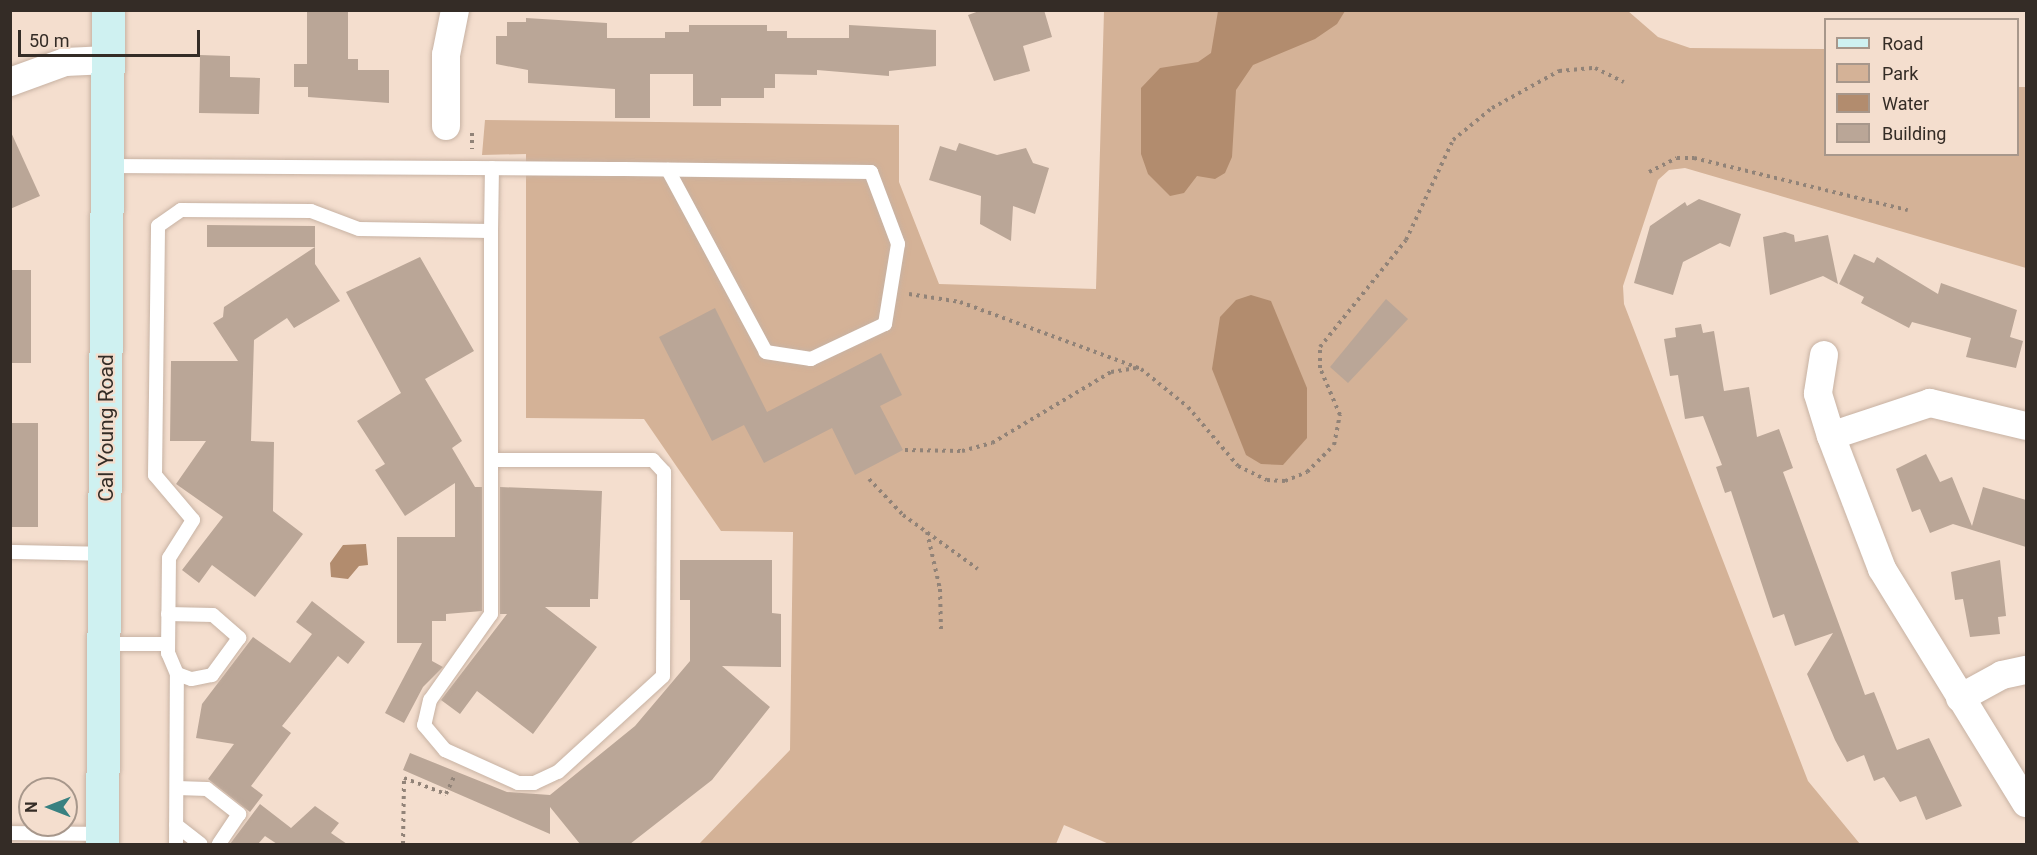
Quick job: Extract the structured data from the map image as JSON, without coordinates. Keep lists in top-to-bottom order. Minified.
{"streets":{"main road":["Cal Young Road"]},"legend":["Road","Park","Water","Building"],"scale_bar":"50 m","north":"left"}
